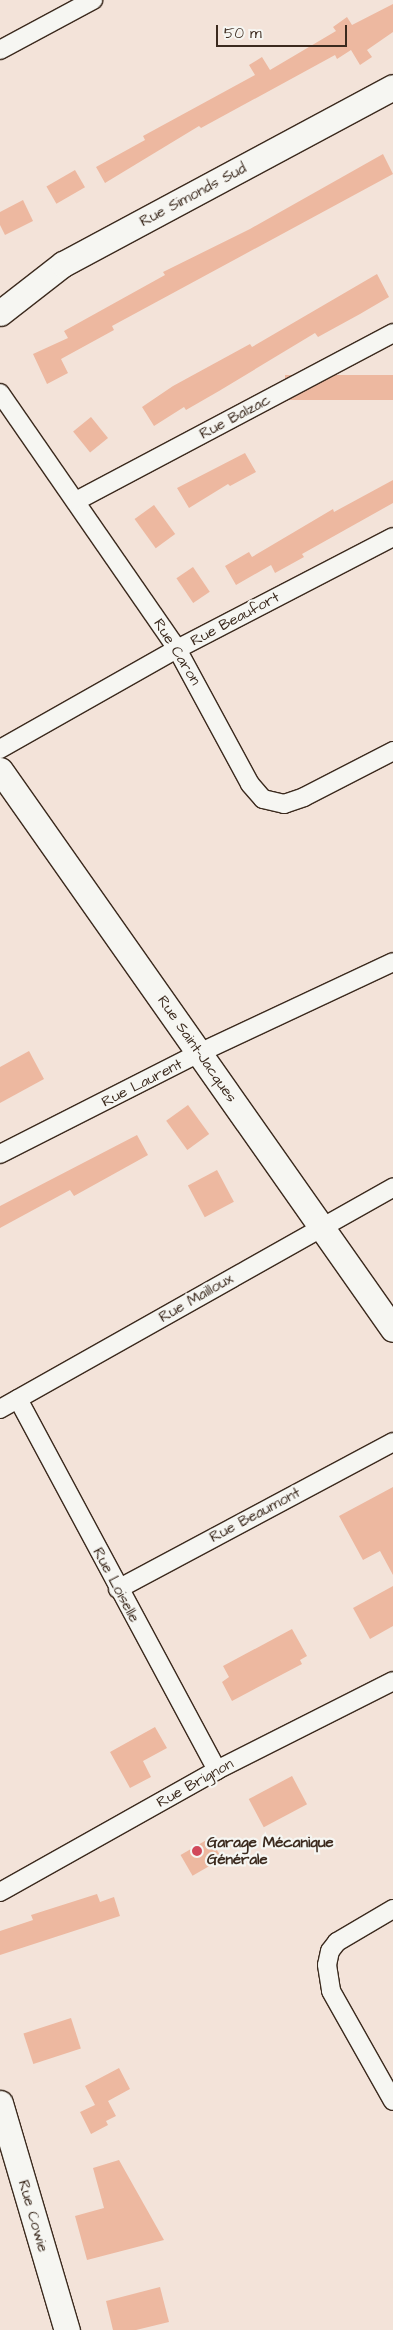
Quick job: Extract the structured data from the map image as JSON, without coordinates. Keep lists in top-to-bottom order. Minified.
{"streets":{"street":["Rue Simonds Sud","Rue Balzac","Rue Beaufort","Rue Caron","Rue Saint-Jacques","Rue Laurent","Rue Mailloux","Rue Beaumont","Rue Loiselle","Rue Brignon","Rue Cowie"]},"crossings":[["Rue Balzac","Rue Caron"],["Rue Beaufort","Rue Caron"],["Rue Saint-Jacques","Rue Laurent"],["Rue Saint-Jacques","Rue Mailloux"],["Rue Mailloux","Rue Loiselle"],["Rue Beaumont","Rue Loiselle"],["Rue Loiselle","Rue Brignon"]],"places":["Garage Mécanique Générale"],"scale_bar":"50 m"}
